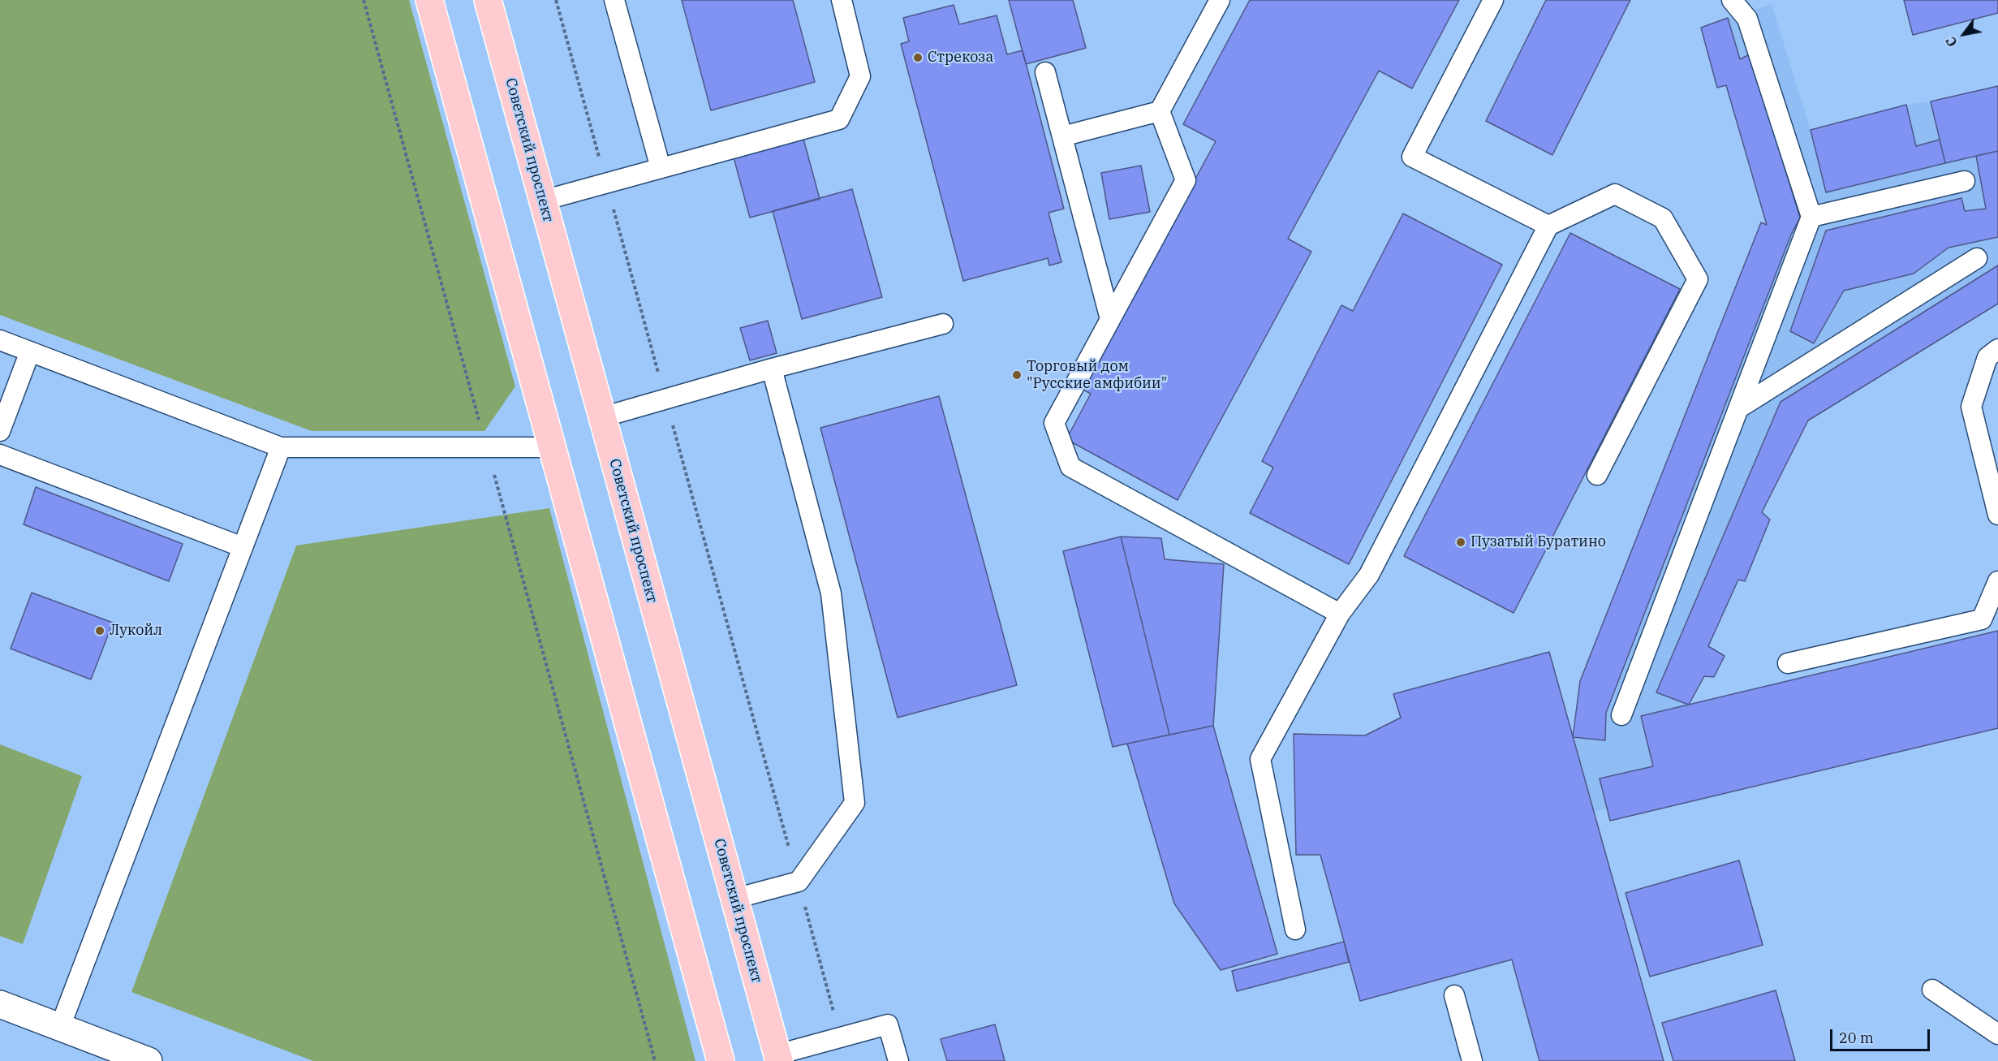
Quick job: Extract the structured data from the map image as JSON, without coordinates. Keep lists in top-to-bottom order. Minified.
{"streets":{"main road":["Советский проспект"]},"places":["Стрекоза","Торговый дом \"Русские амфибии\"","Пузатый Буратино","Лукойл"],"scale_bar":"20 m","north":"bottom left"}
